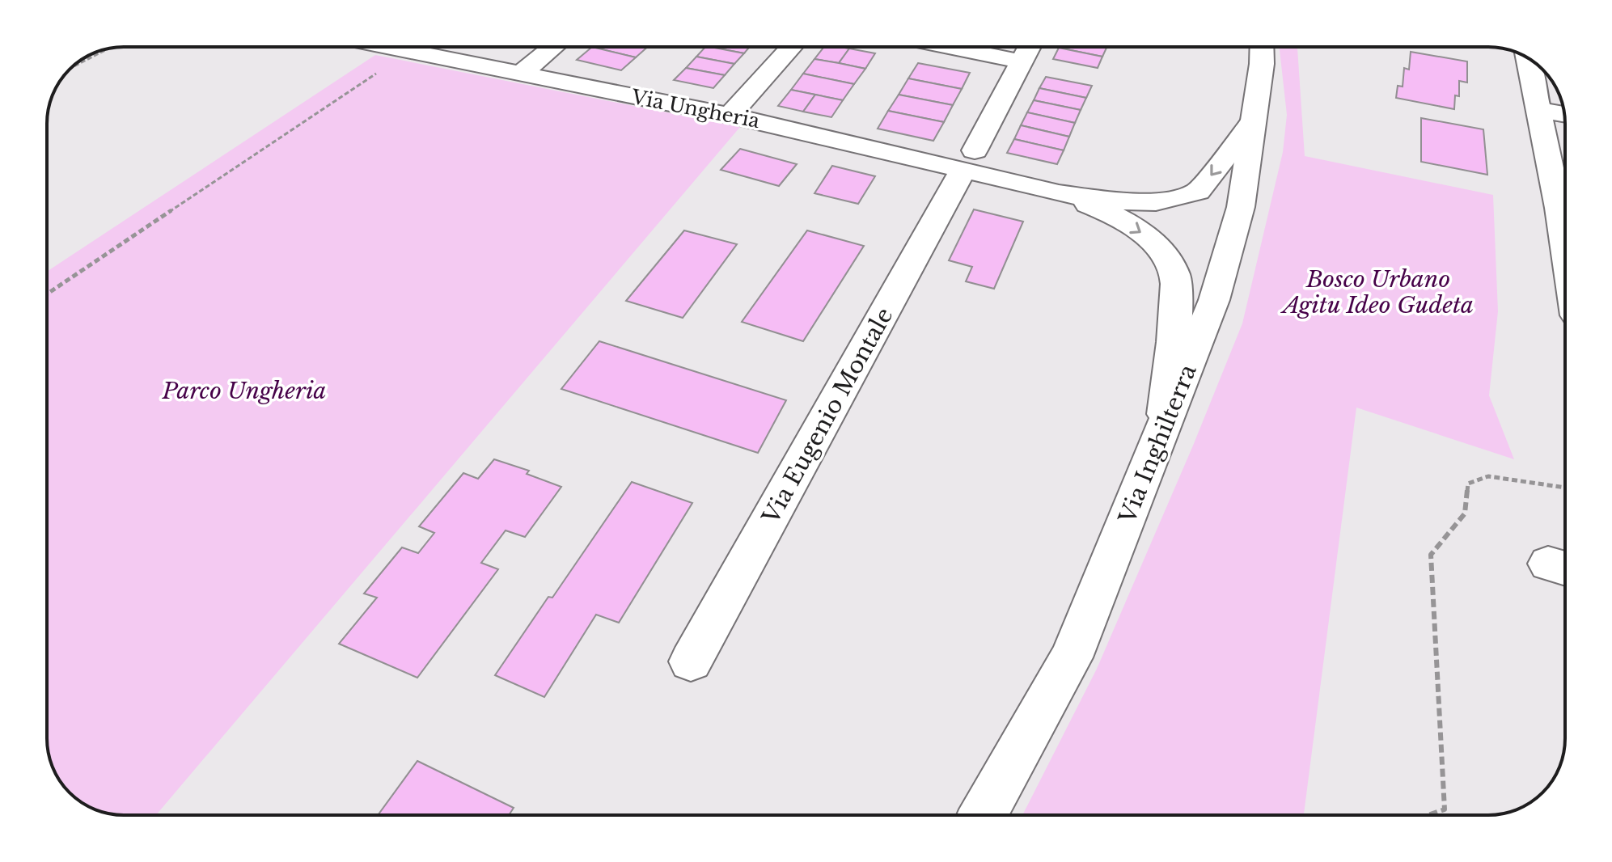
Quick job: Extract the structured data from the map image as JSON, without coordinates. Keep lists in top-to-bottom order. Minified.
{"streets":{"street":["Via Ungheria","Via Eugenio Montale","Via Inghilterra"]},"crossings":[["Via Ungheria","Via Eugenio Montale"],["Via Ungheria","Via Inghilterra"]],"parks":["Bosco Urbano Agitu Ideo Gudeta","Parco Ungheria"]}
